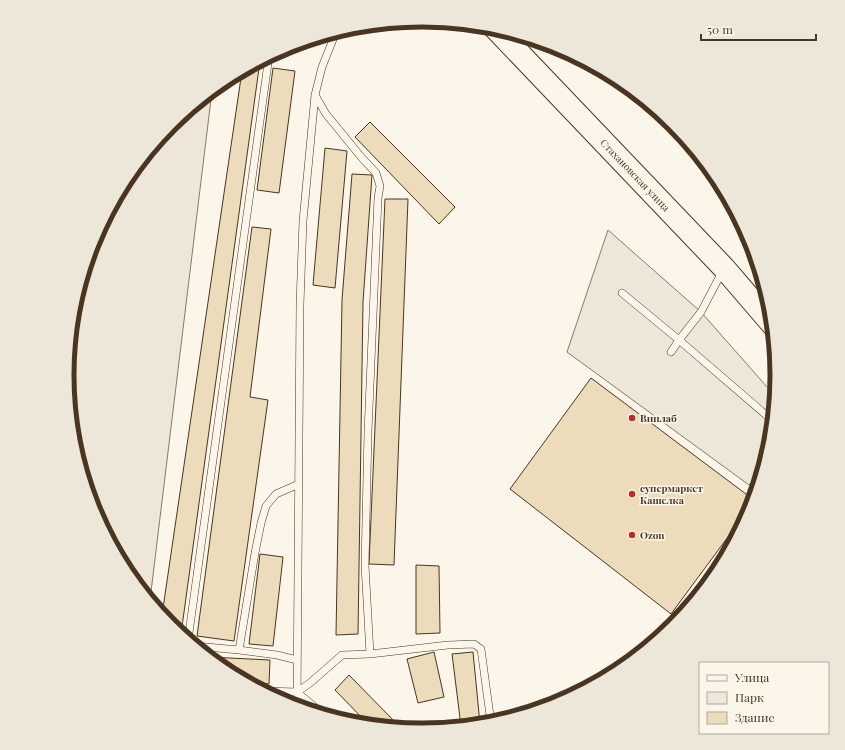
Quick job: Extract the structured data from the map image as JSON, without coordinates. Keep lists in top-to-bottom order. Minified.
{"streets":{"main road":["Стахановская улица"]},"places":["Винлаб","супермаркет Кашелка","Ozon"],"legend":["Улица","Парк","Здание"],"scale_bar":"50 m"}
